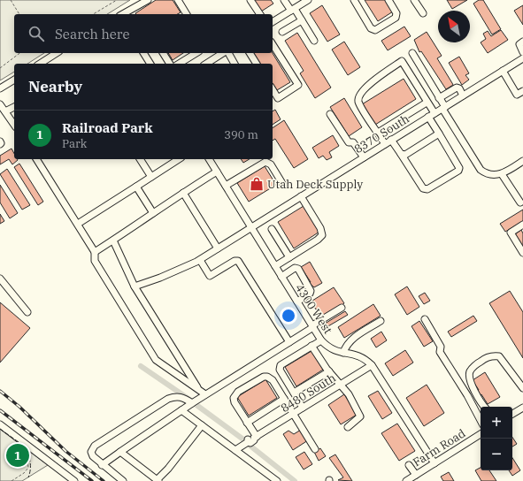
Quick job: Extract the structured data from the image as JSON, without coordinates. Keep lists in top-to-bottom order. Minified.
{"streets":{"street":["8370 South","4300 West","8480 South","Farm Road"]},"crossings":[["8370 South","4300 West"],["4300 West","8480 South"],["4300 West","Farm Road"]],"places":{"shop":["Utah Deck Supply"]},"north":"top left","page":{"search":"Search here","heading":"Nearby","list":[{"mark":"1","name":"Railroad Park","note":"Park","value":"390 m"}],"map_buttons":["+","−"],"pins":"1"}}
